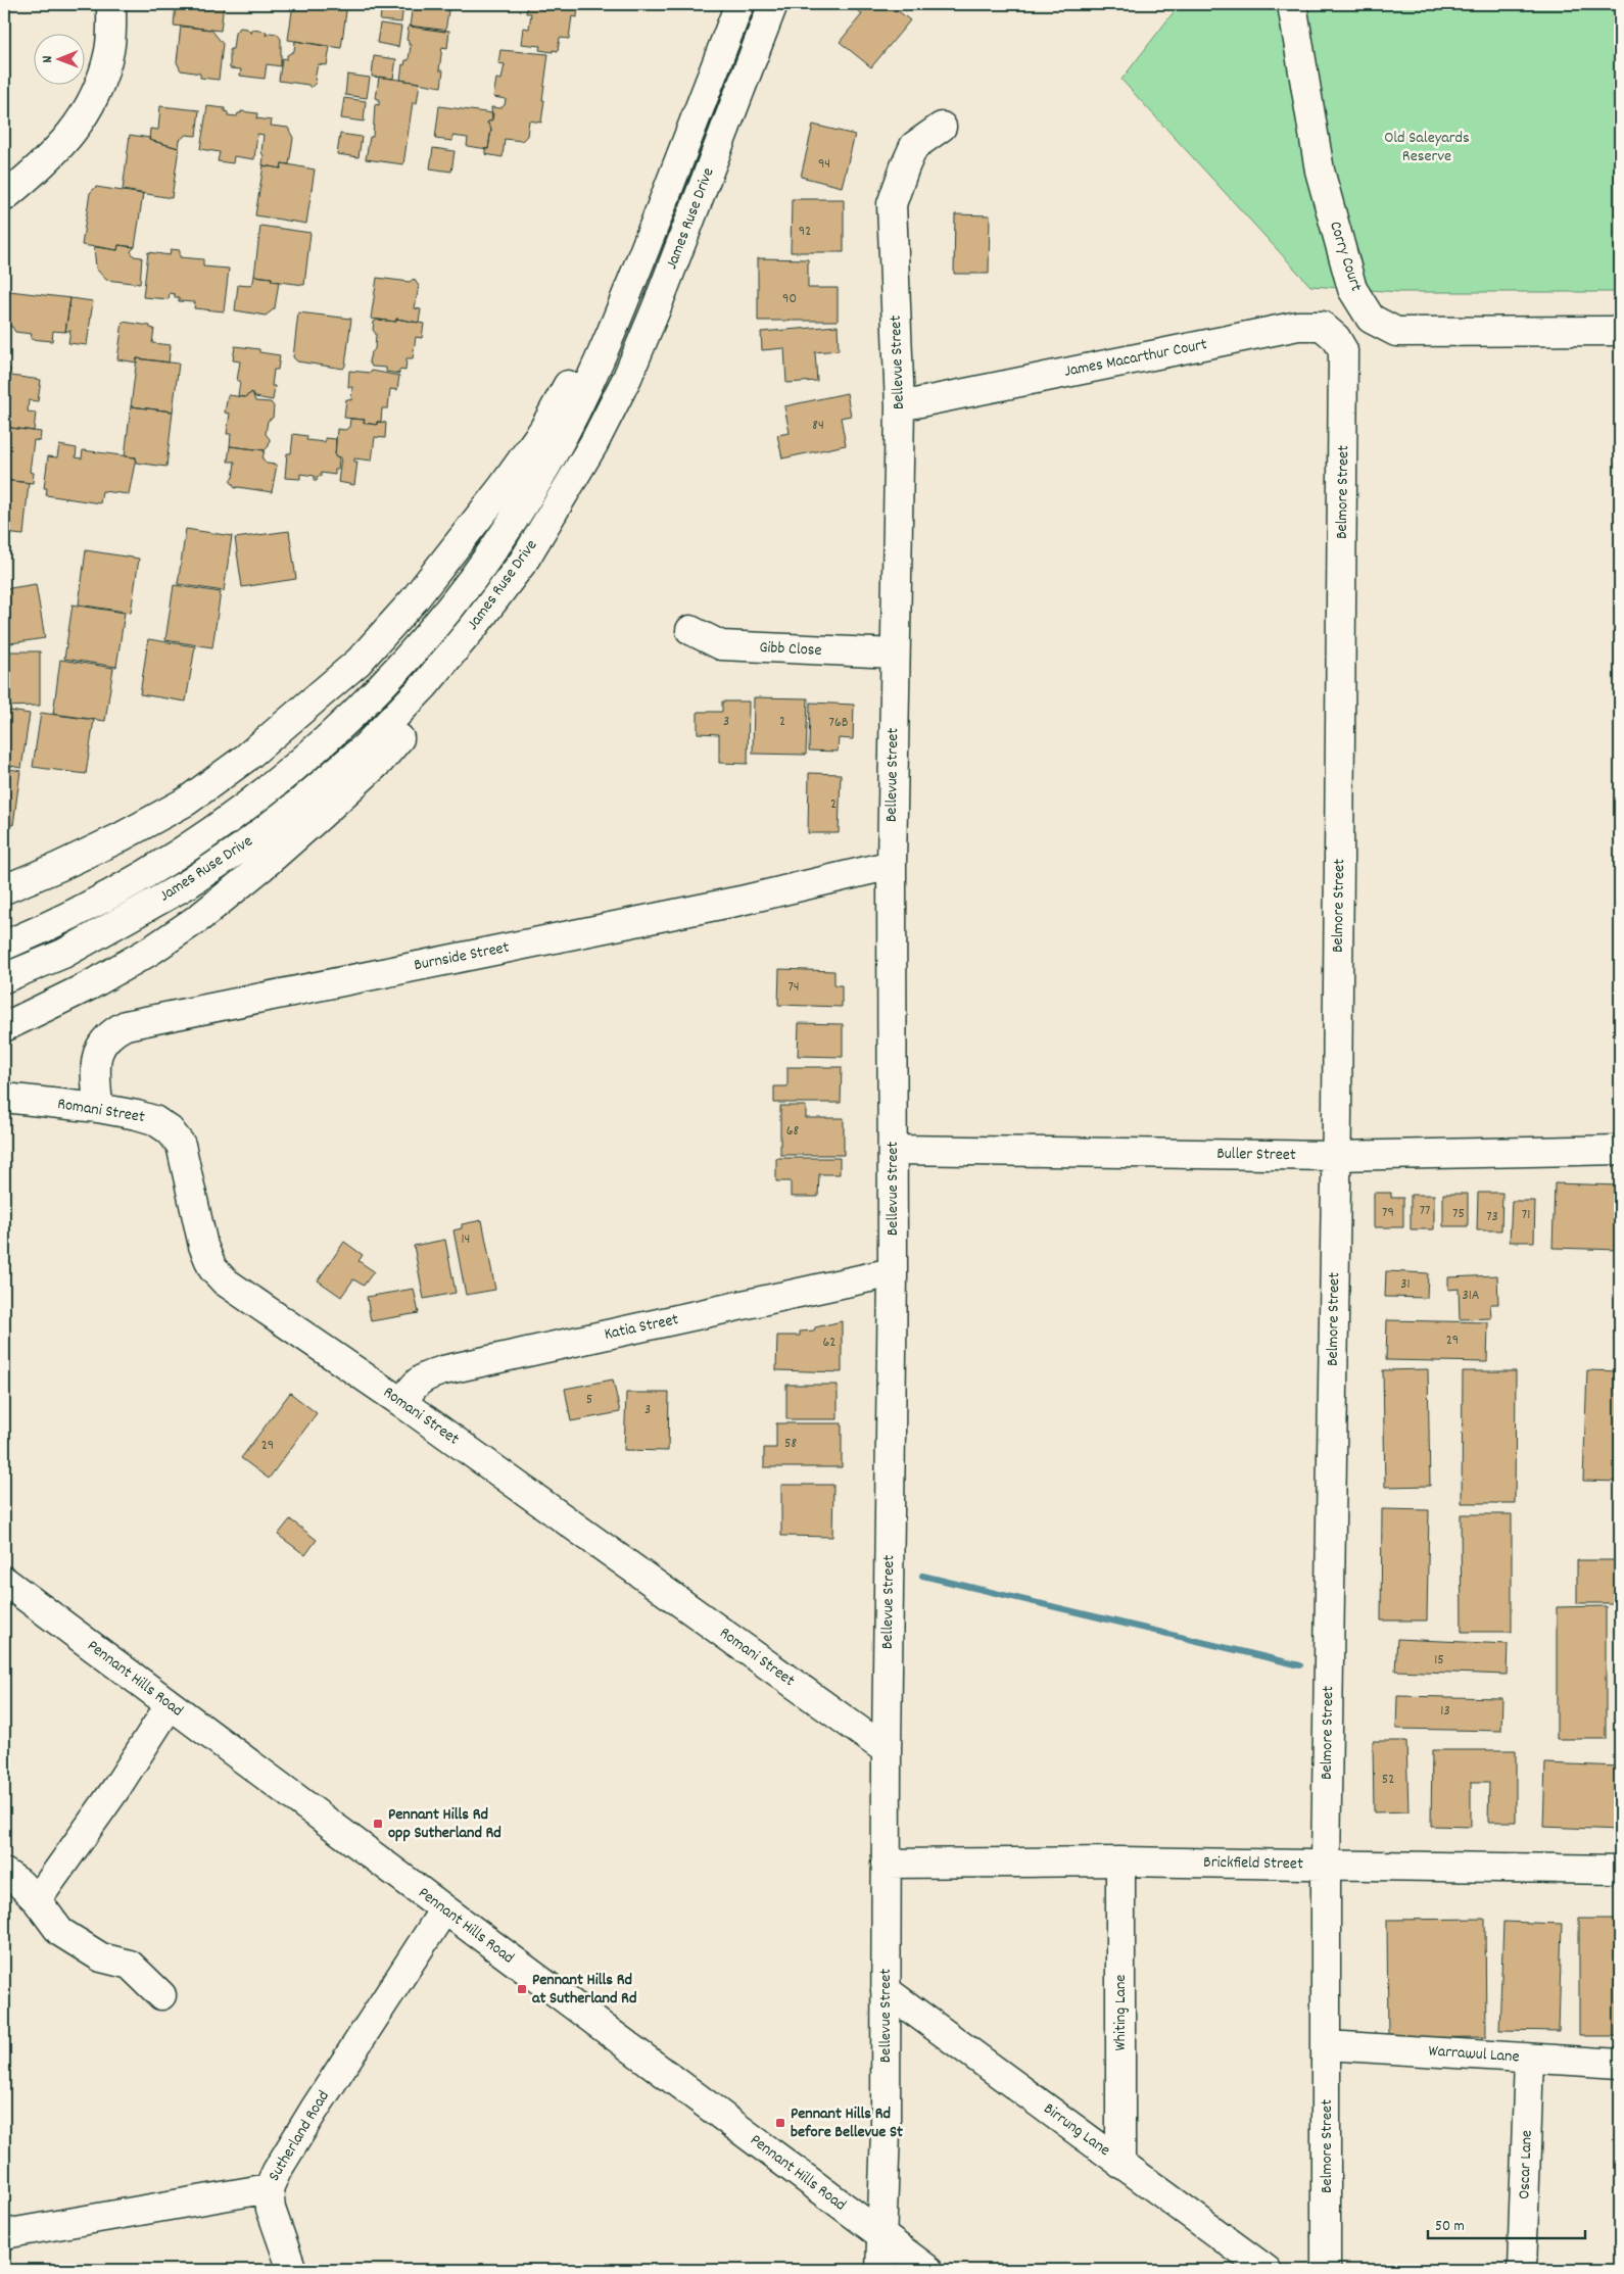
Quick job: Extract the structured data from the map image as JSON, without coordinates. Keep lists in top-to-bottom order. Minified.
{"streets":{"main road":["James Ruse Drive","Corry Court","James Macarthur Court","Bellevue Street","Belmore Street","Gibb Close","Burnside Street","Romani Street","Buller Street","Katia Street","Pennant Hills Road","Brickfield Street","Whiting Lane","Warrawul Lane","Birrung Lane","Sutherland Road","Oscar Lane"]},"crossings":[["James Macarthur Court","Bellevue Street"],["James Macarthur Court","Belmore Street"],["Bellevue Street","Gibb Close"],["Bellevue Street","Burnside Street"],["Bellevue Street","Romani Street"],["Bellevue Street","Buller Street"],["Bellevue Street","Katia Street"],["Bellevue Street","Pennant Hills Road"],["Bellevue Street","Brickfield Street"],["Bellevue Street","Birrung Lane"],["Belmore Street","Buller Street"],["Belmore Street","Brickfield Street"],["Belmore Street","Warrawul Lane"],["Burnside Street","Romani Street"],["Romani Street","Katia Street"],["Pennant Hills Road","Sutherland Road"],["Brickfield Street","Whiting Lane"],["Whiting Lane","Birrung Lane"],["Warrawul Lane","Oscar Lane"]],"parks":["Old Saleyards Reserve"],"places":{"transit":["Pennant Hills Rd opp Sutherland Rd","Pennant Hills Rd at Sutherland Rd","Pennant Hills Rd before Bellevue St"]},"house_numbers":["94","92","90","84","3","2","76B","2","74","68","77","79","75","71","73","14","31","31A","29","62","5","3","58","29","15","13","52"],"scale_bar":"50 m","north":"left"}
